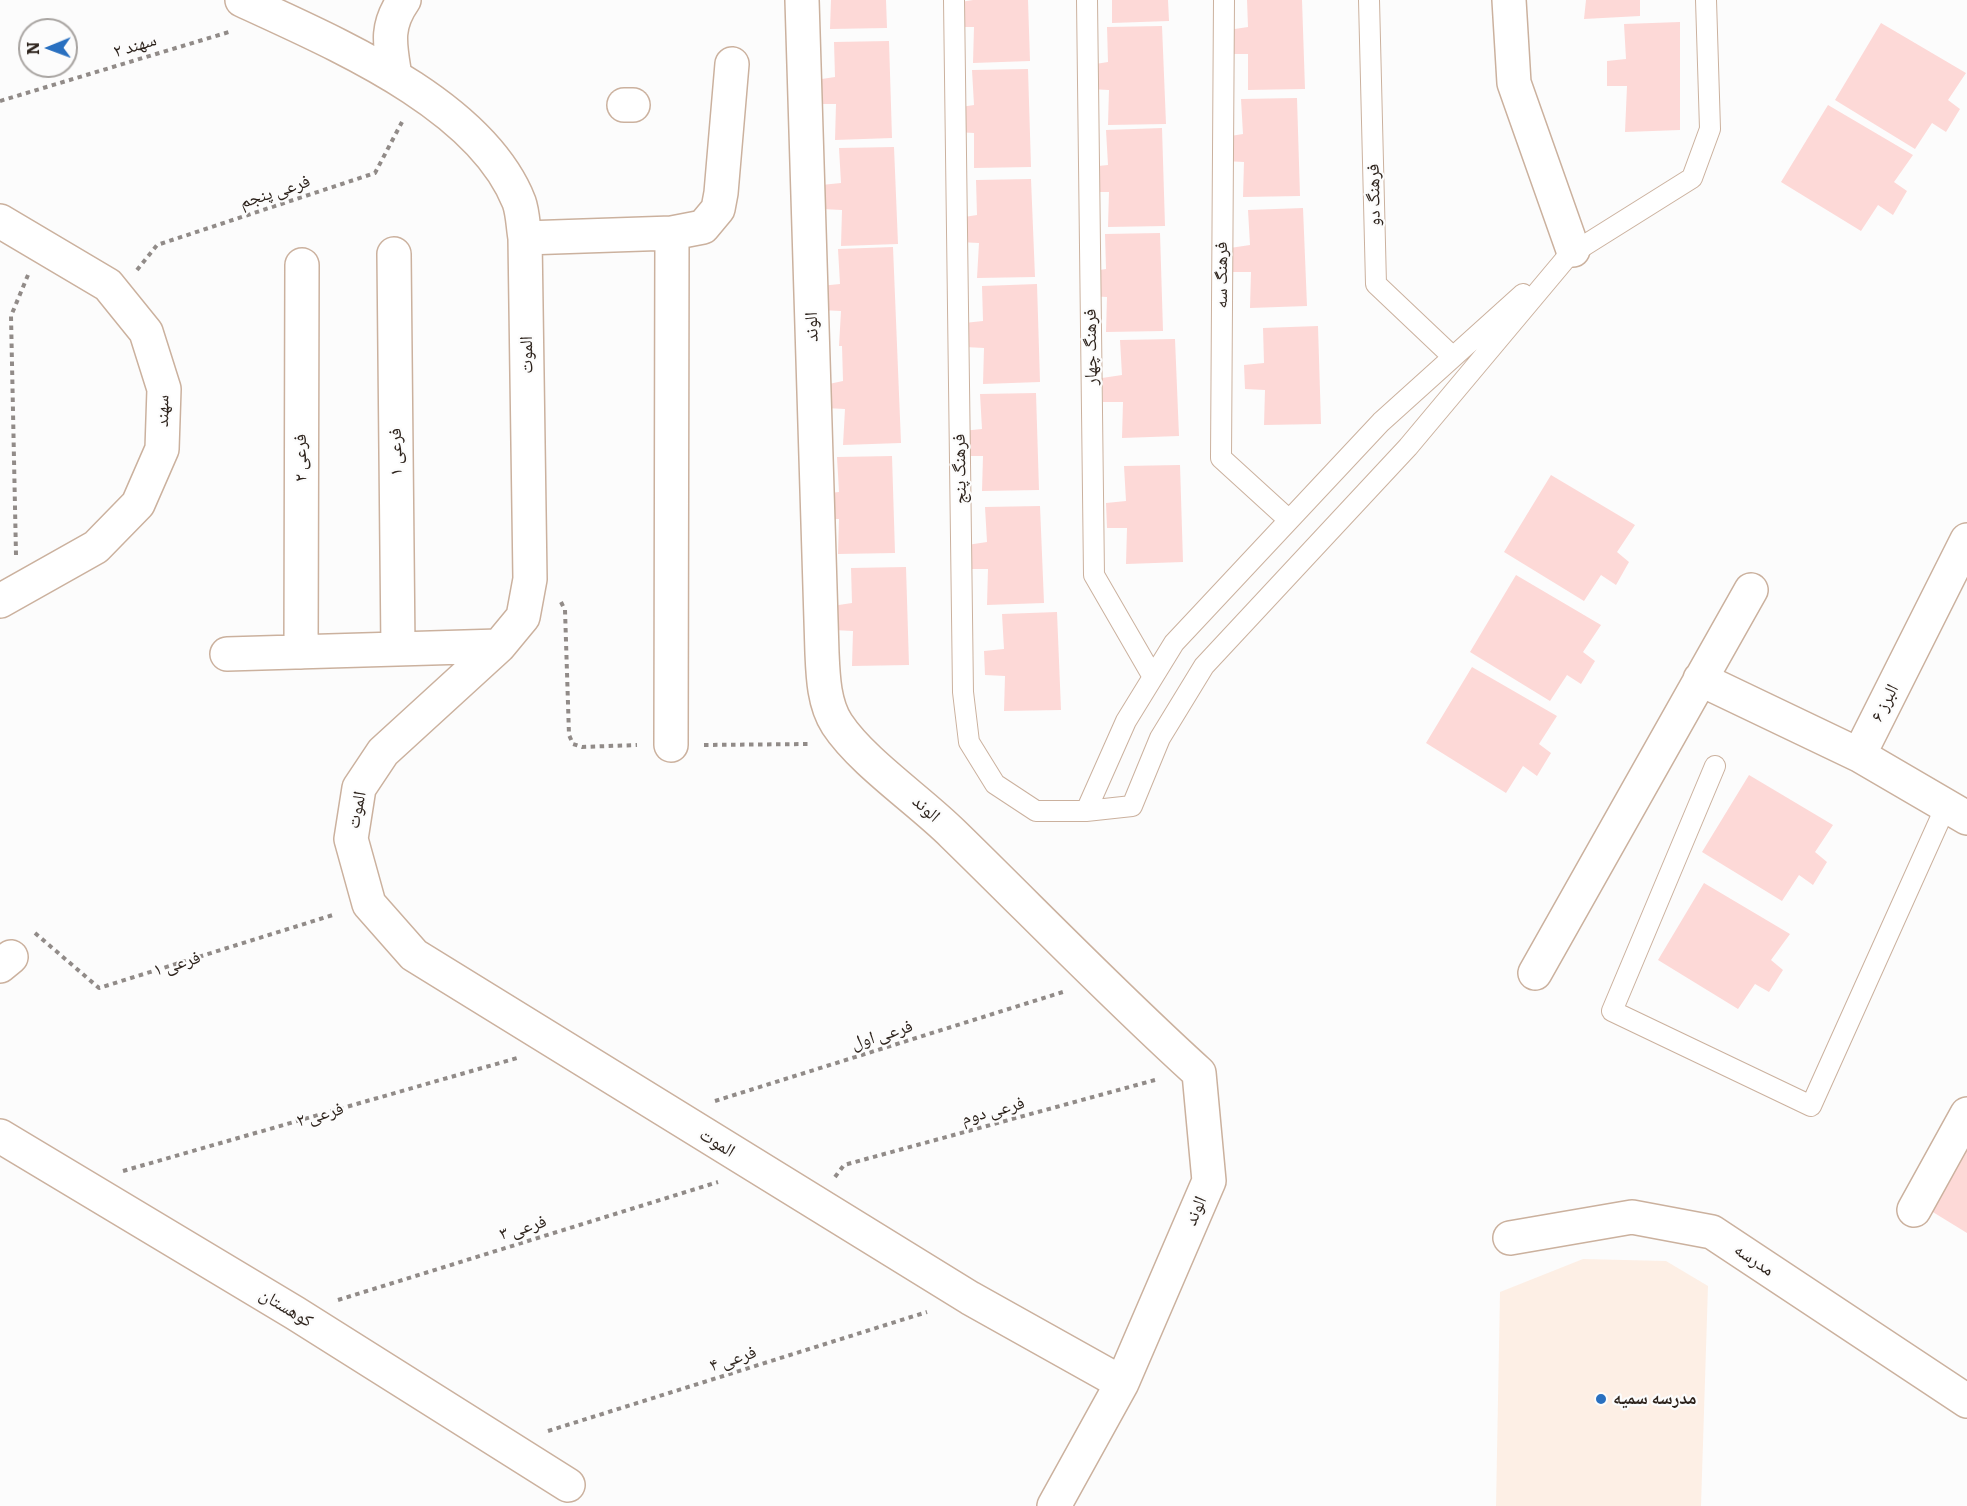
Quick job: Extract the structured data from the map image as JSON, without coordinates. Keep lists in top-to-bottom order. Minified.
{"streets":{"street":["الوند","الموت","سهند","فرعی ۱","فرعی ۲","البرز ۶","مدرسه","کوهستان"],"lane":["فرهنگ دو","فرهنگ سه","فرهنگ چهار","فرهنگ پنج"],"path":["سهند ۲","فرعی پنجم","فرعی اول","فرعی دوم","فرعی ۳","فرعی ۴"]},"crossings":[["سهند ۲","الموت"],["فرعی پنجم","الموت"],["فرعی پنجم","سهند"],["الوند","الموت"],["الوند","فرعی اول"],["الوند","فرعی دوم"],["الموت","فرعی ۱"],["الموت","فرعی ۲"],["الموت","فرعی اول"],["الموت","فرعی دوم"],["الموت","فرعی ۳"],["الموت","فرعی ۴"],["فرعی ۲","کوهستان"],["فرعی ۳","کوهستان"],["کوهستان","فرعی ۴"]],"places":["مدرسه سمیه"],"north":"left"}
